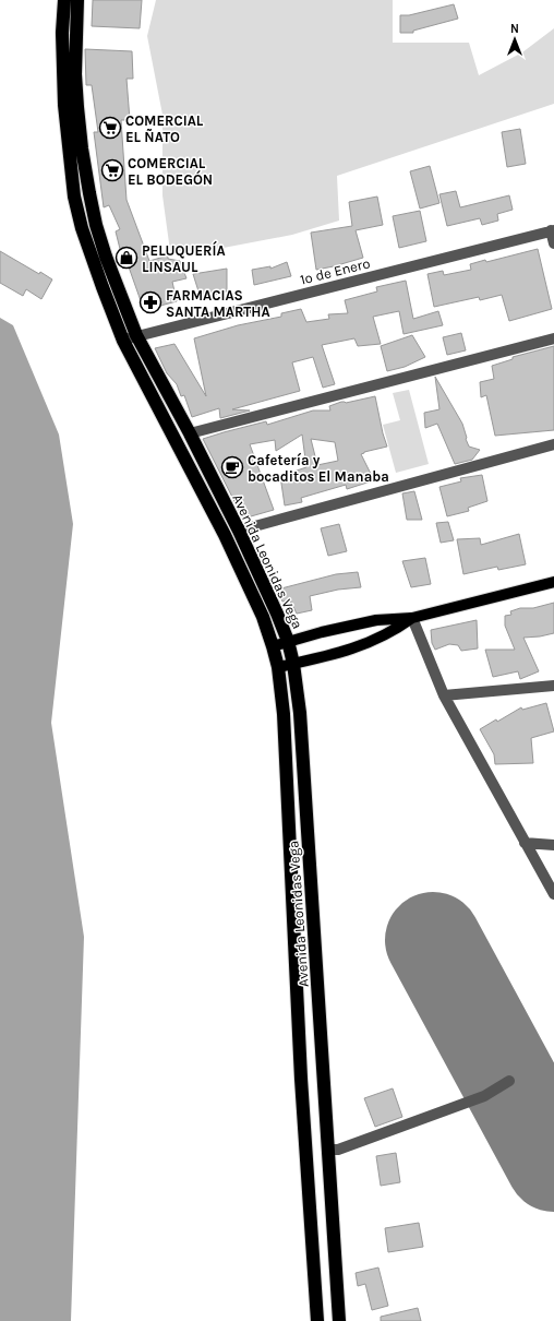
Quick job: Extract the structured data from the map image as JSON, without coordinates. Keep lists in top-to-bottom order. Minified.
{"streets":{"highway":["Avenida Leonidas Vega"],"street":["1º de Enero"]},"crossings":[["1º de Enero","Avenida Leonidas Vega"]],"places":{"supermarket":["COMERCIAL EL ÑATO","COMERCIAL EL BODEGÓN"],"shop":["PELUQUERÍA LINSAUL"],"pharmacy":["FARMACIAS SANTA MARTHA"],"cafe":["Cafetería y bocaditos El Manaba"]},"north":"top"}
